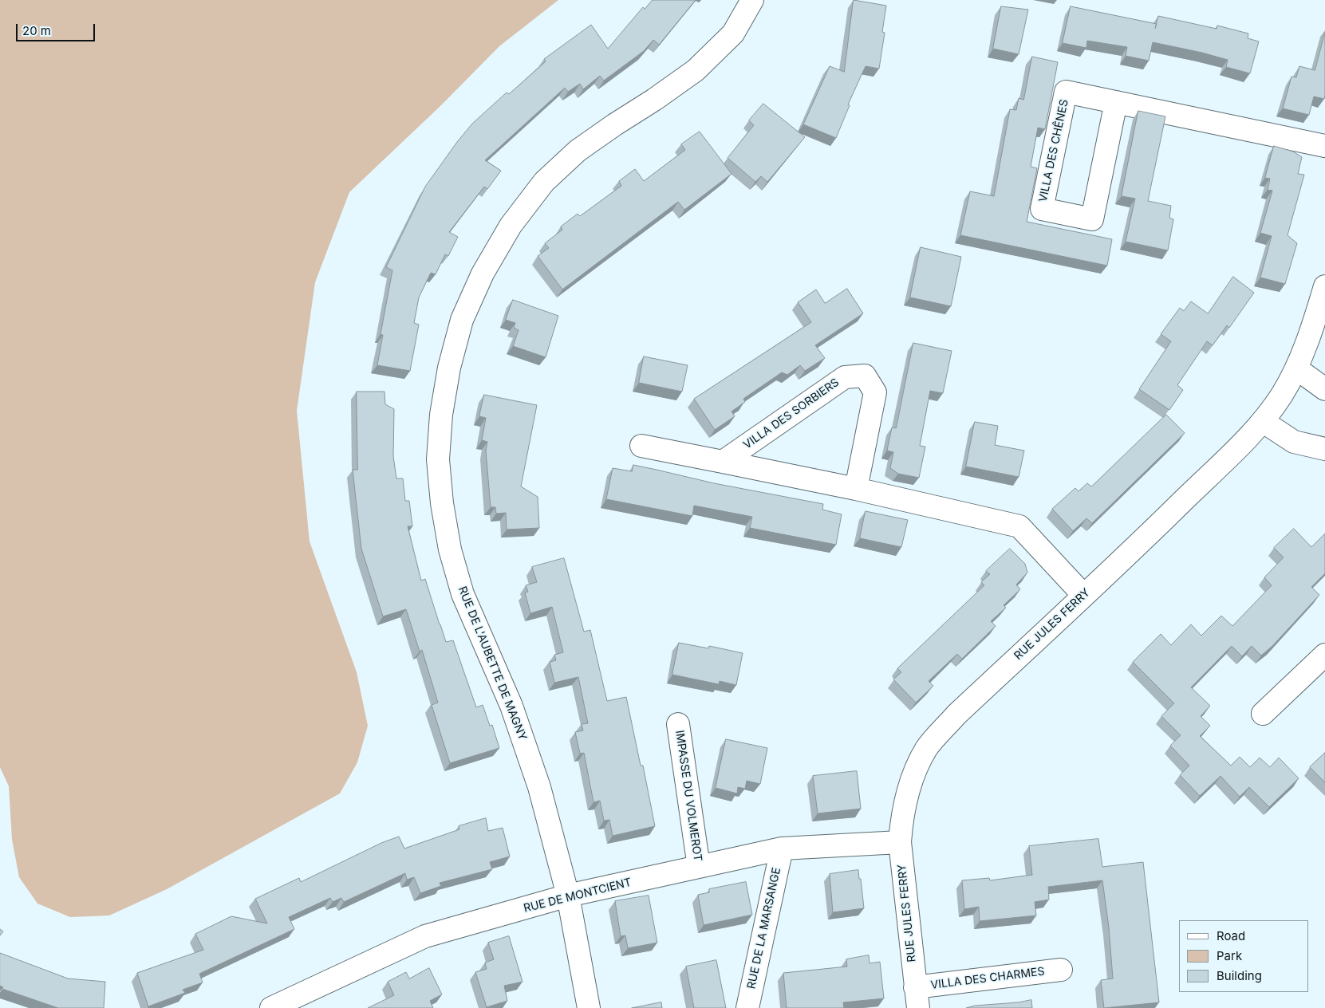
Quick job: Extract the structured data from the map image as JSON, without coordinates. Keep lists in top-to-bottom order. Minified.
{"streets":{"street":["VILLA DES CHÊNES","VILLA DES SORBIERS","RUE JULES FERRY","RUE DE L'AUBETTE DE MAGNY","IMPASSE DU VOLMEROT","RUE DE MONTCIENT","RUE DE LA MARSANGE","VILLA DES CHARMES"]},"crossings":[["VILLA DES SORBIERS","RUE JULES FERRY"],["RUE JULES FERRY","RUE DE MONTCIENT"],["RUE JULES FERRY","VILLA DES CHARMES"],["RUE DE L'AUBETTE DE MAGNY","RUE DE MONTCIENT"],["IMPASSE DU VOLMEROT","RUE DE MONTCIENT"],["RUE DE MONTCIENT","RUE DE LA MARSANGE"]],"legend":["Road","Park","Building"],"scale_bar":"20 m"}
